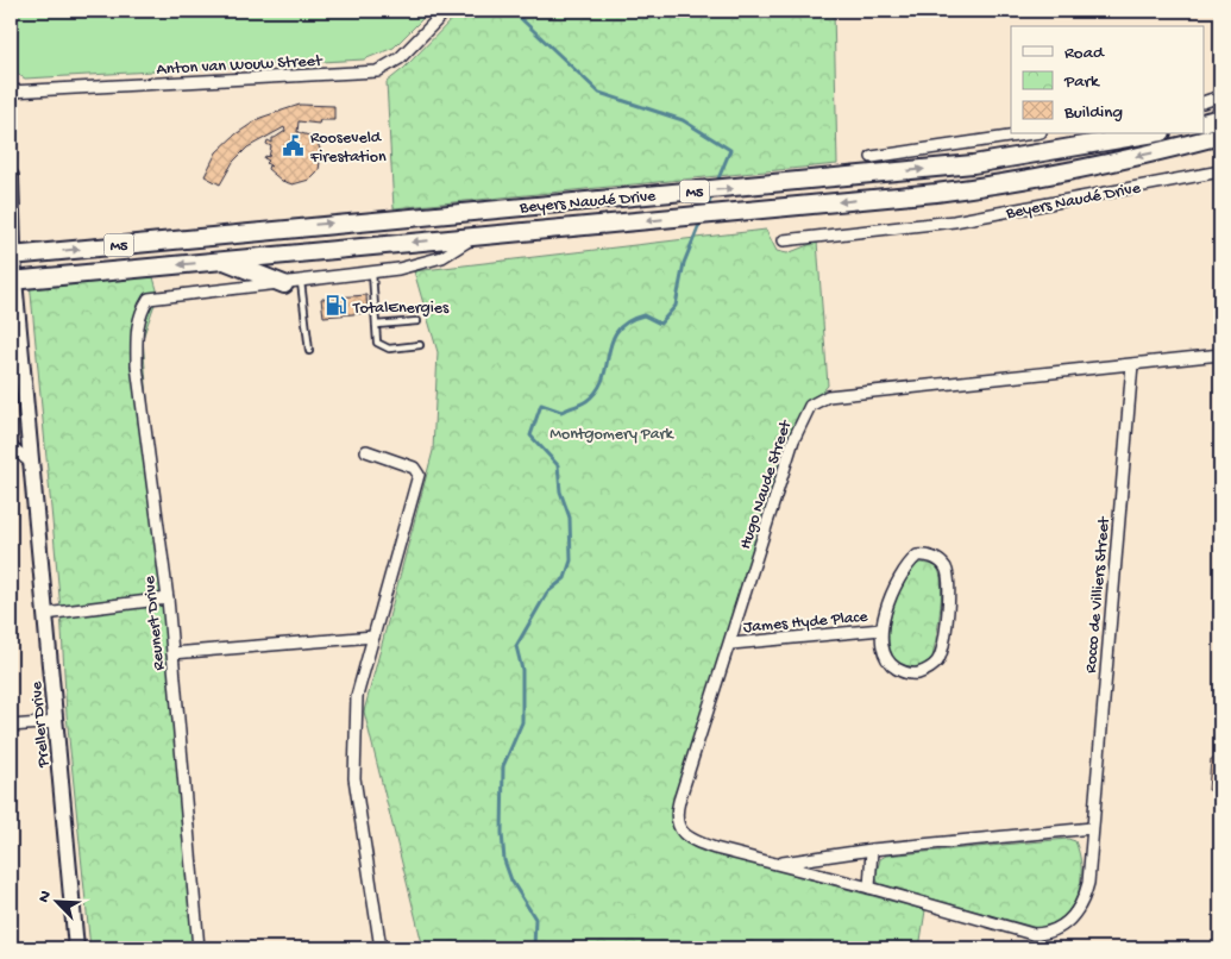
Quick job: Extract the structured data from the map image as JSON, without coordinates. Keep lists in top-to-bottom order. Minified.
{"streets":{"main road":["M5","Beyers Naudé Drive","Preller Drive"],"street":["Anton van Wouw Street","Hugo Naude Street","Rocco de Villiers Street","James Hyde Place","Reunert Drive"]},"crossings":[["Beyers Naudé Drive","Reunert Drive"],["Beyers Naudé Drive","Preller Drive"],["Hugo Naude Street","Rocco de Villiers Street"],["Hugo Naude Street","James Hyde Place"]],"parks":["Montgomery Park"],"places":{"public building":["Rooseveld Firestation"],"fuel station":["TotalEnergies"]},"legend":["Road","Park","Building"],"north":"top left"}
